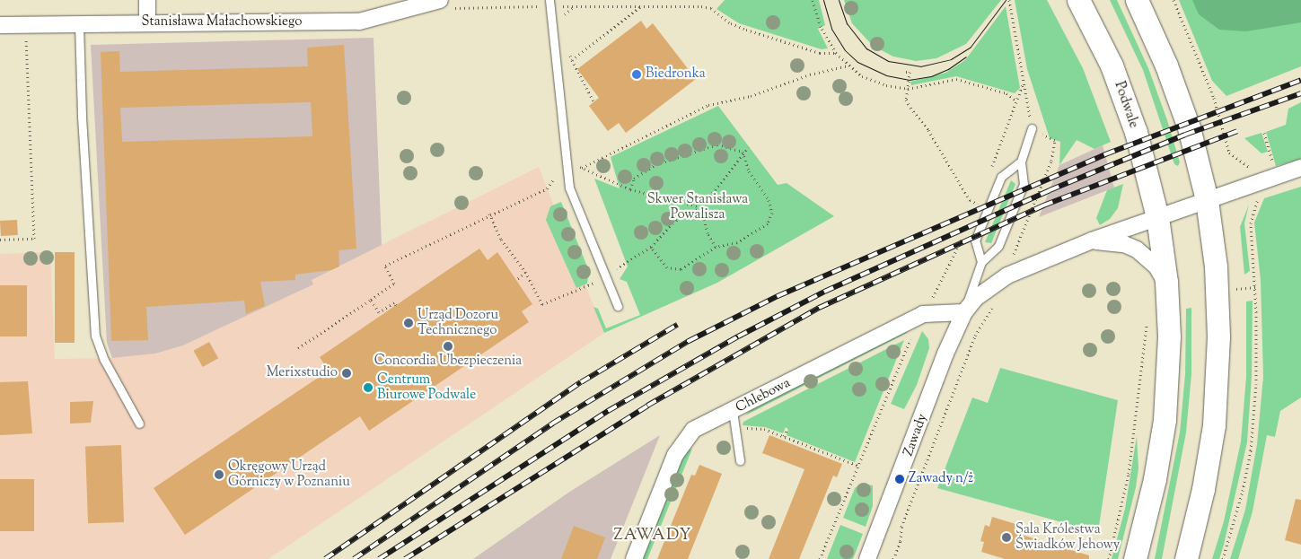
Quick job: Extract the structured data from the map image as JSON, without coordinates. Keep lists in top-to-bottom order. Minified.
{"streets":{"main road":["Podwale"],"street":["Stanisława Małachowskiego","Chlebowa","Zawady"]},"crossings":[["Podwale","Zawady"],["Chlebowa","Zawady"]],"districts":["ZAWADY"],"parks":["Skwer Stanisława Powalisza"],"places":["Biedronka","Urząd Dozoru Technicznego","Concordia Ubezpieczenia","Merixstudio","Centrum Biurowe Podwale","Okręgowy Urząd Górniczy w Poznaniu","Zawady n/ż","Sala Królestwa Świadków Jehowy"]}
